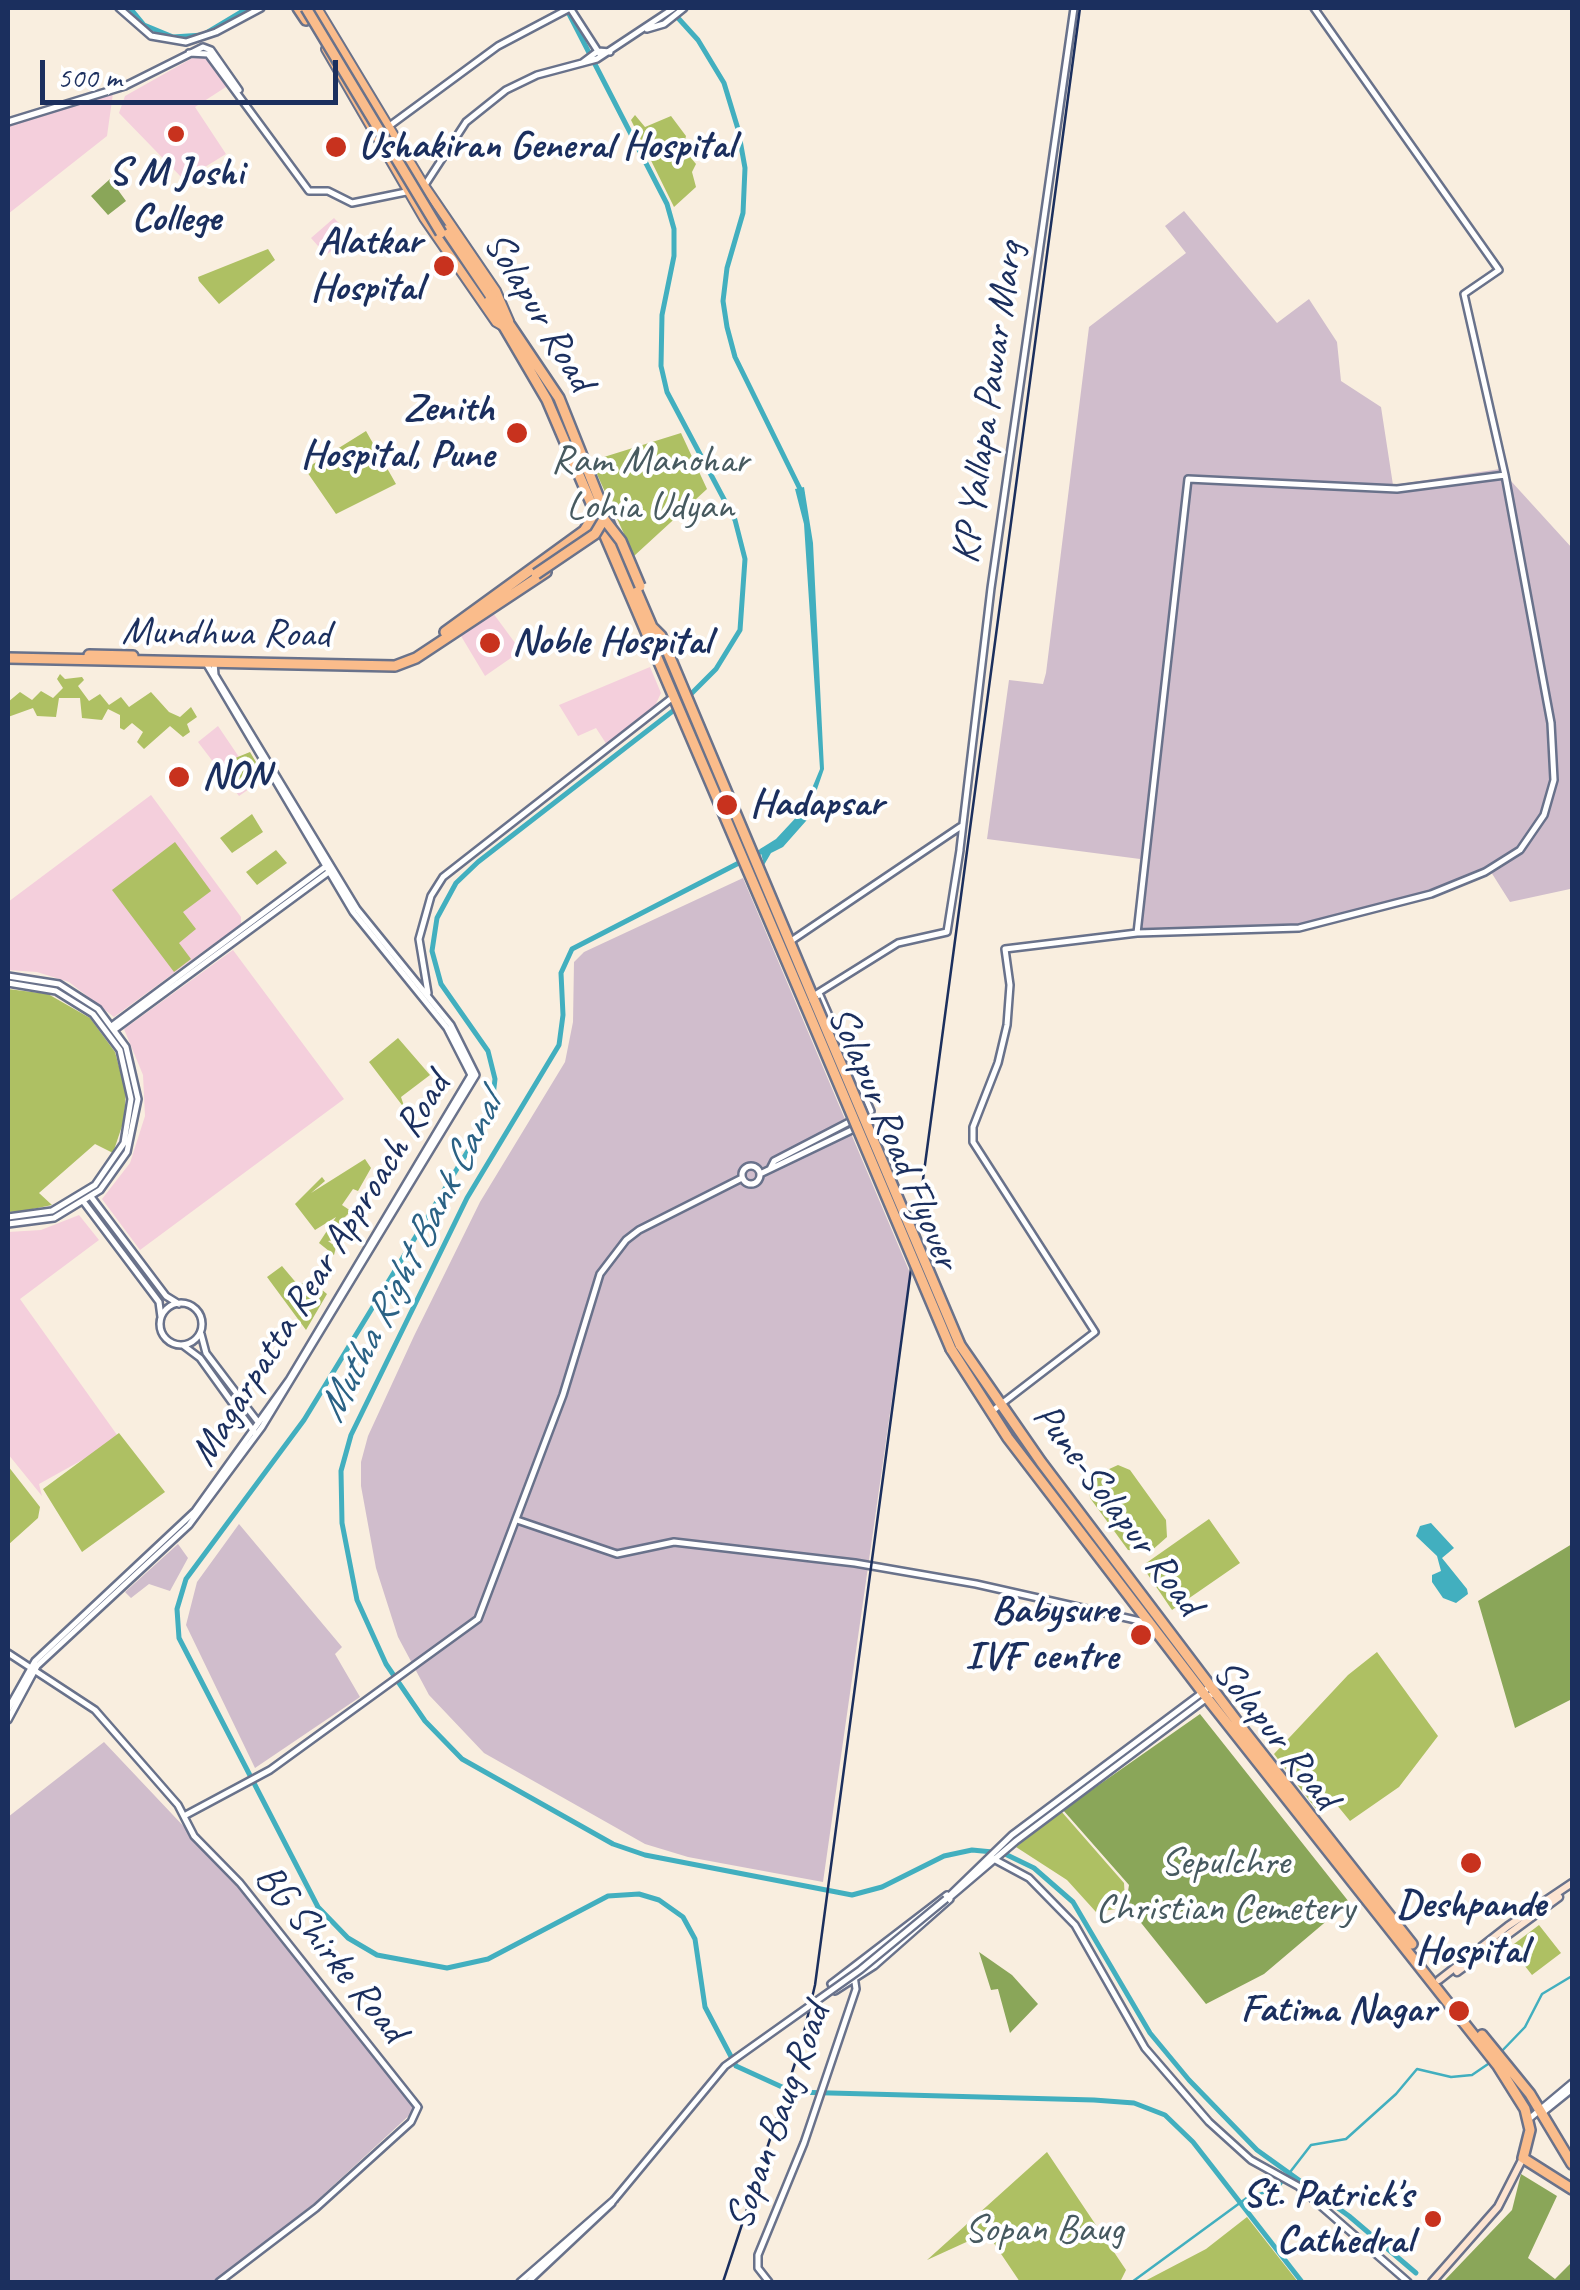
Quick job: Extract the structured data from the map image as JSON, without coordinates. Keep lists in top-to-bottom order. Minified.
{"streets":{"highway":["Solapur Road","Mundhwa Road","Solapur Road Flyover","Pune-Solapur Road"],"street":["KP Yallapa Pawar Marg","Magarpatta Rear Approach Road","BG Shirke Road","Sopan Baug Road"]},"crossings":[["Solapur Road","KP Yallapa Pawar Marg"],["Solapur Road","Solapur Road Flyover"],["Solapur Road","Pune-Solapur Road"],["KP Yallapa Pawar Marg","Solapur Road Flyover"],["Mundhwa Road","Magarpatta Rear Approach Road"],["Solapur Road Flyover","Pune-Solapur Road"],["Magarpatta Rear Approach Road","BG Shirke Road"]],"water":["Mutha Right Bank Canal"],"parks":["Ram Manohar Lohia Udyan","Sepulchre Christian Cemetery","Sopan Baug"],"places":["S M Joshi College","Ushakiran General Hospital","Alatkar Hospital","Zenith Hospital, Pune","Noble Hospital","NON","Hadapsar","Babysure IVF centre","Deshpande Hospital","Fatima Nagar","St. Patrick's Cathedral"],"scale_bar":"500 m"}
